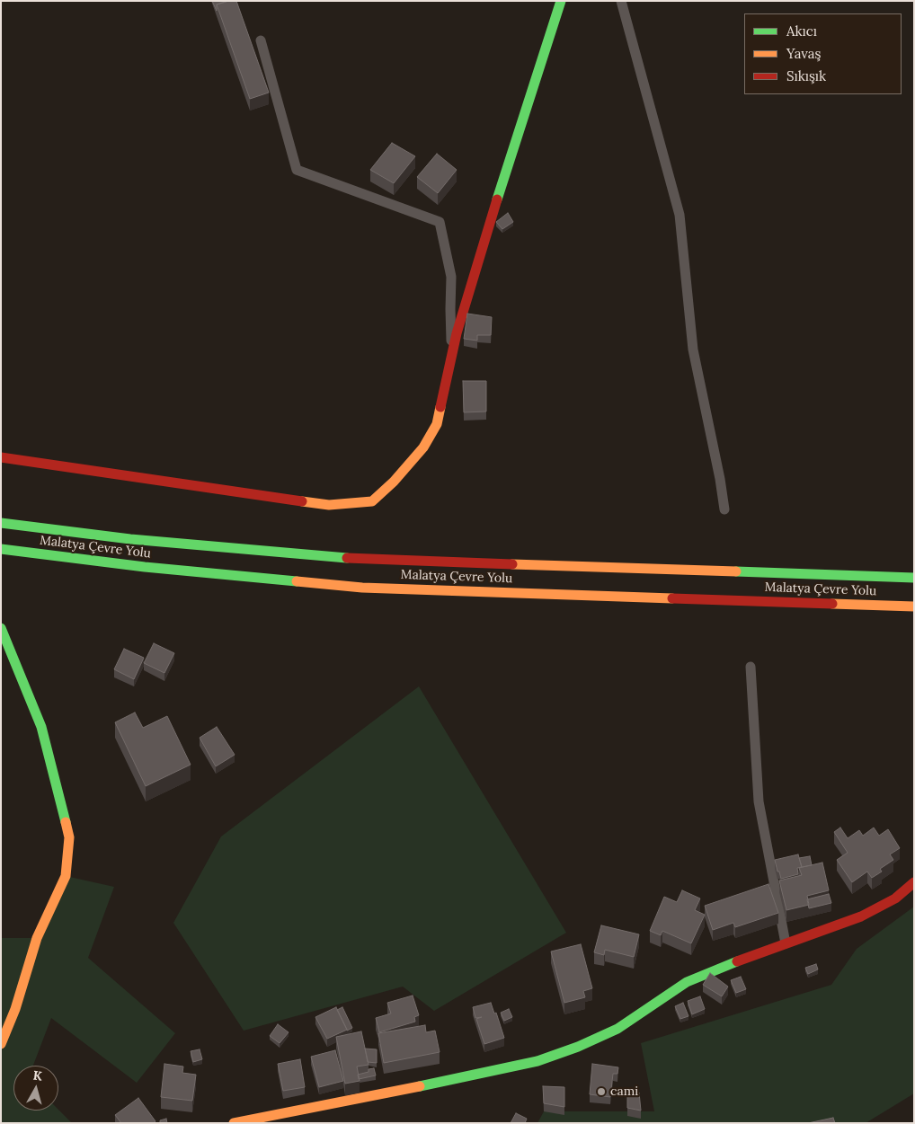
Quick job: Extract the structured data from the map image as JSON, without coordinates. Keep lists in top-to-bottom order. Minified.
{"streets":{"main road":["Malatya Çevre Yolu"]},"places":["cami"],"legend":["Akıcı","Yavaş","Sıkışık"],"north":"top"}
